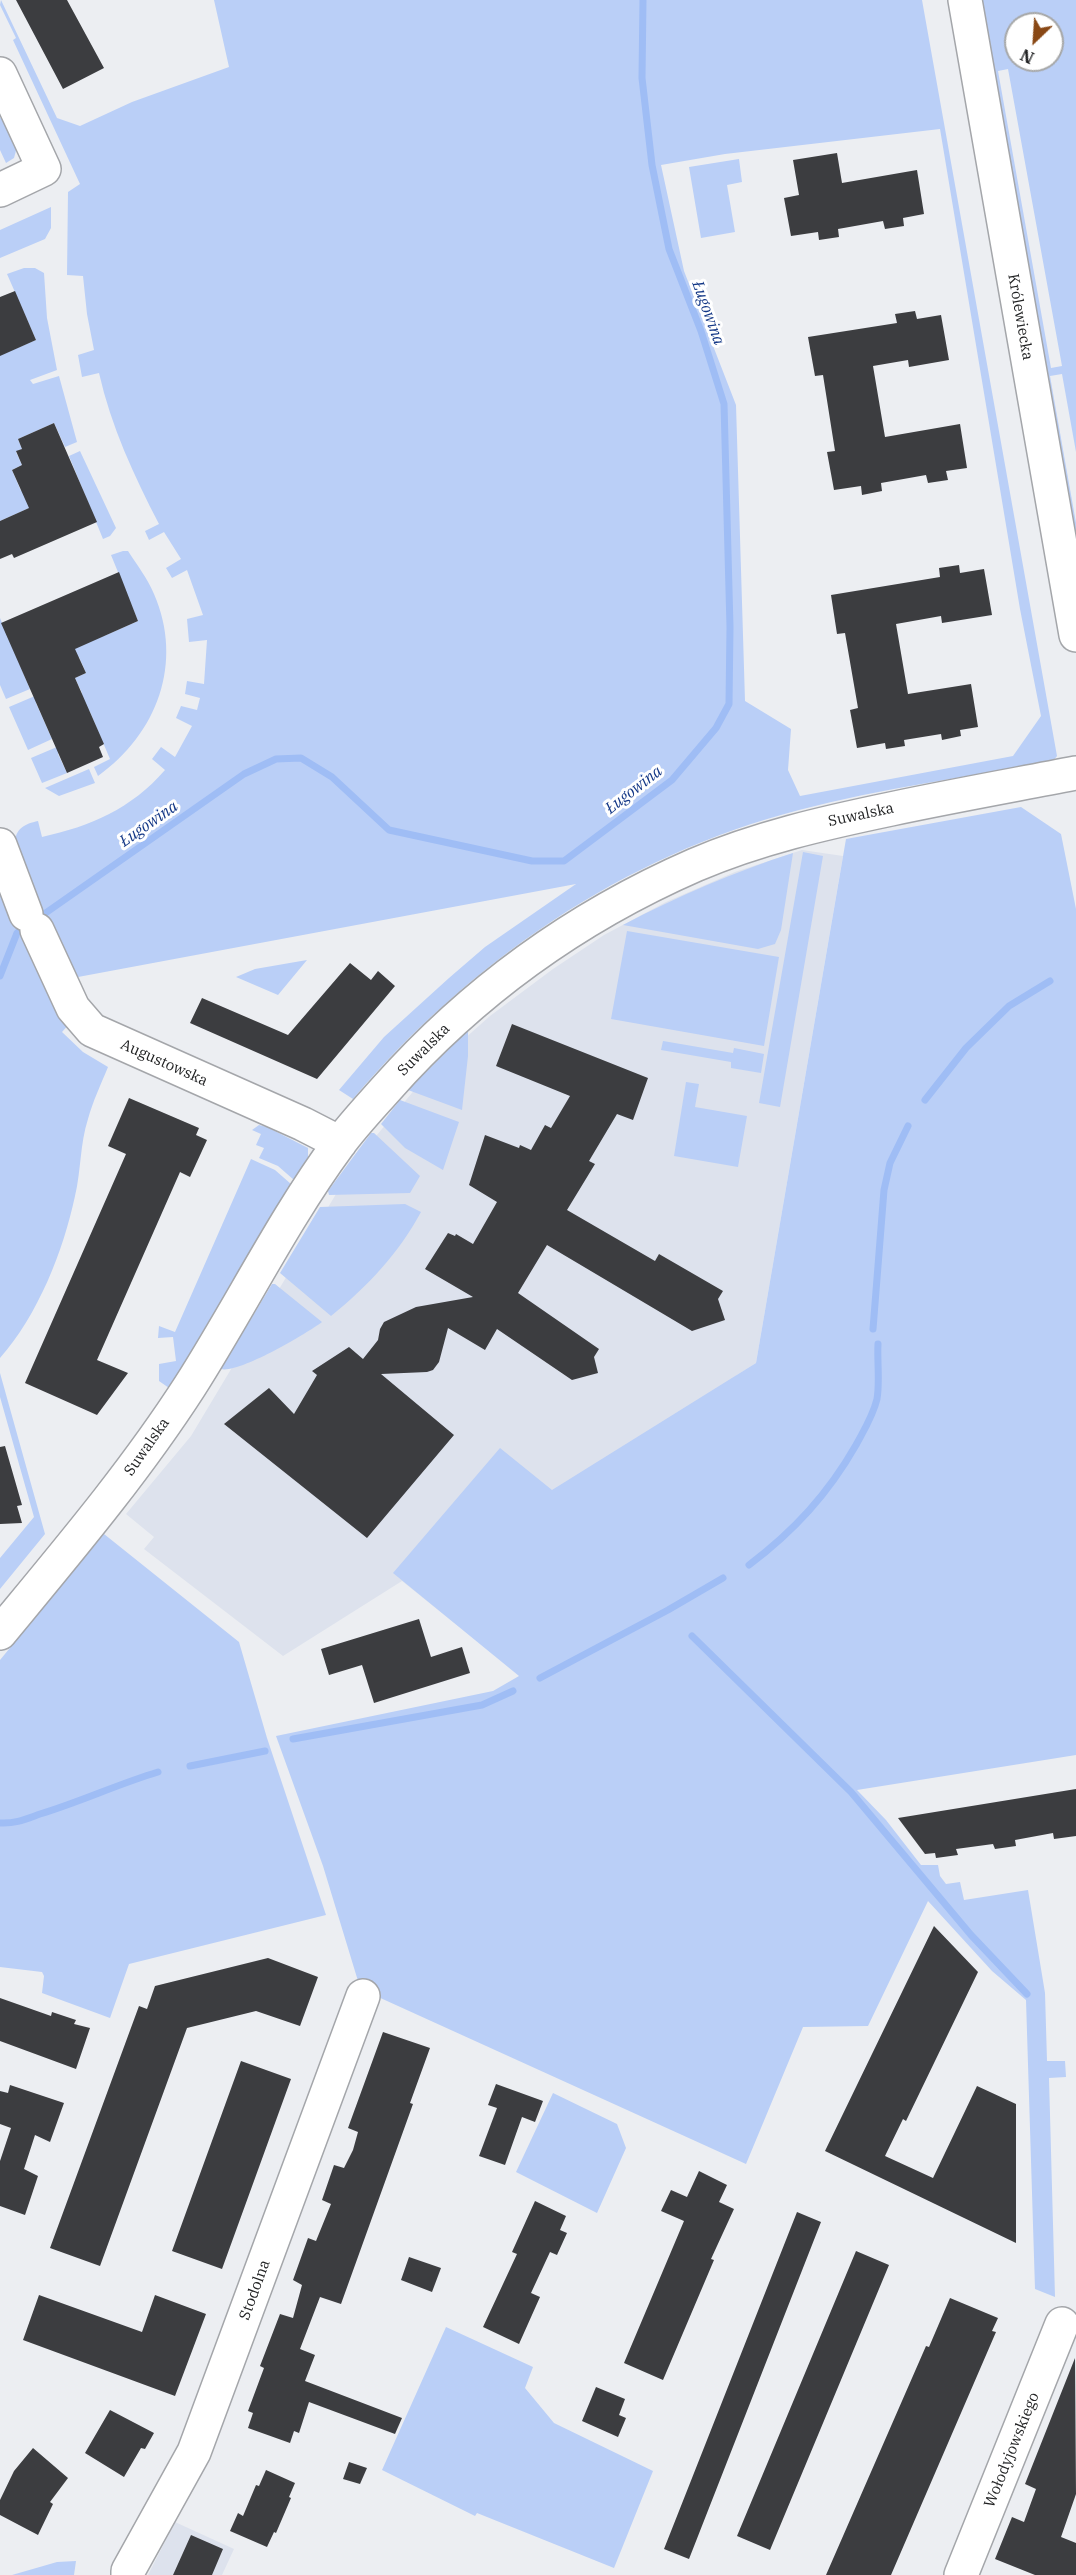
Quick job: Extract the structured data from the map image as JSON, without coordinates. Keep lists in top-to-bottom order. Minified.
{"streets":{"street":["Królewiecka","Suwalska","Augustowska","Stodolna","Wołodyjowskiego"]},"crossings":[["Suwalska","Augustowska"]],"water":["Ługowina"],"north":"bottom left"}
